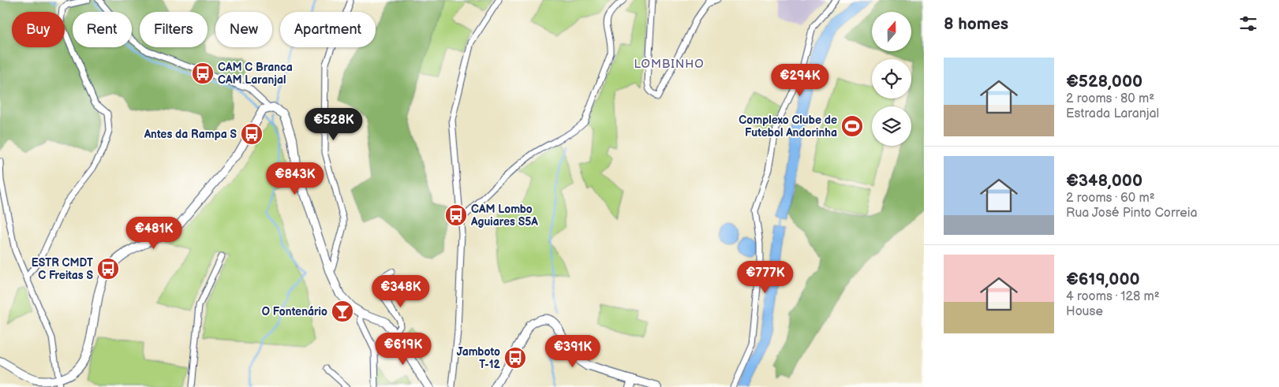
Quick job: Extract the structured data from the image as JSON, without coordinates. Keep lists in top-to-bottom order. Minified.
{"districts":["LOMBINHO"],"places":{"bus stop":["CAM C Branca CAM Laranjal","Antes da Rampa S","CAM Lombo Aguiares S5A","ESTR CMDT C Freitas S","Jamboto T-12"],"sports":["Complexo Clube de Futebol Andorinha"],"bar":["O Fontenário"]},"north":"top","page":{"heading":"8 homes","chip":["Buy","Rent","Filters","New","Apartment"],"list":[{"name":"€528,000","note":"2 rooms · 80 m² · Estrada Laranjal"},{"name":"€348,000","note":"2 rooms · 60 m² · Rua José Pinto Correia"},{"name":"€619,000","note":"4 rooms · 128 m² · House"}],"price":["€294K","€528K","€843K","€481K","€777K","€348K","€619K","€391K"]}}
